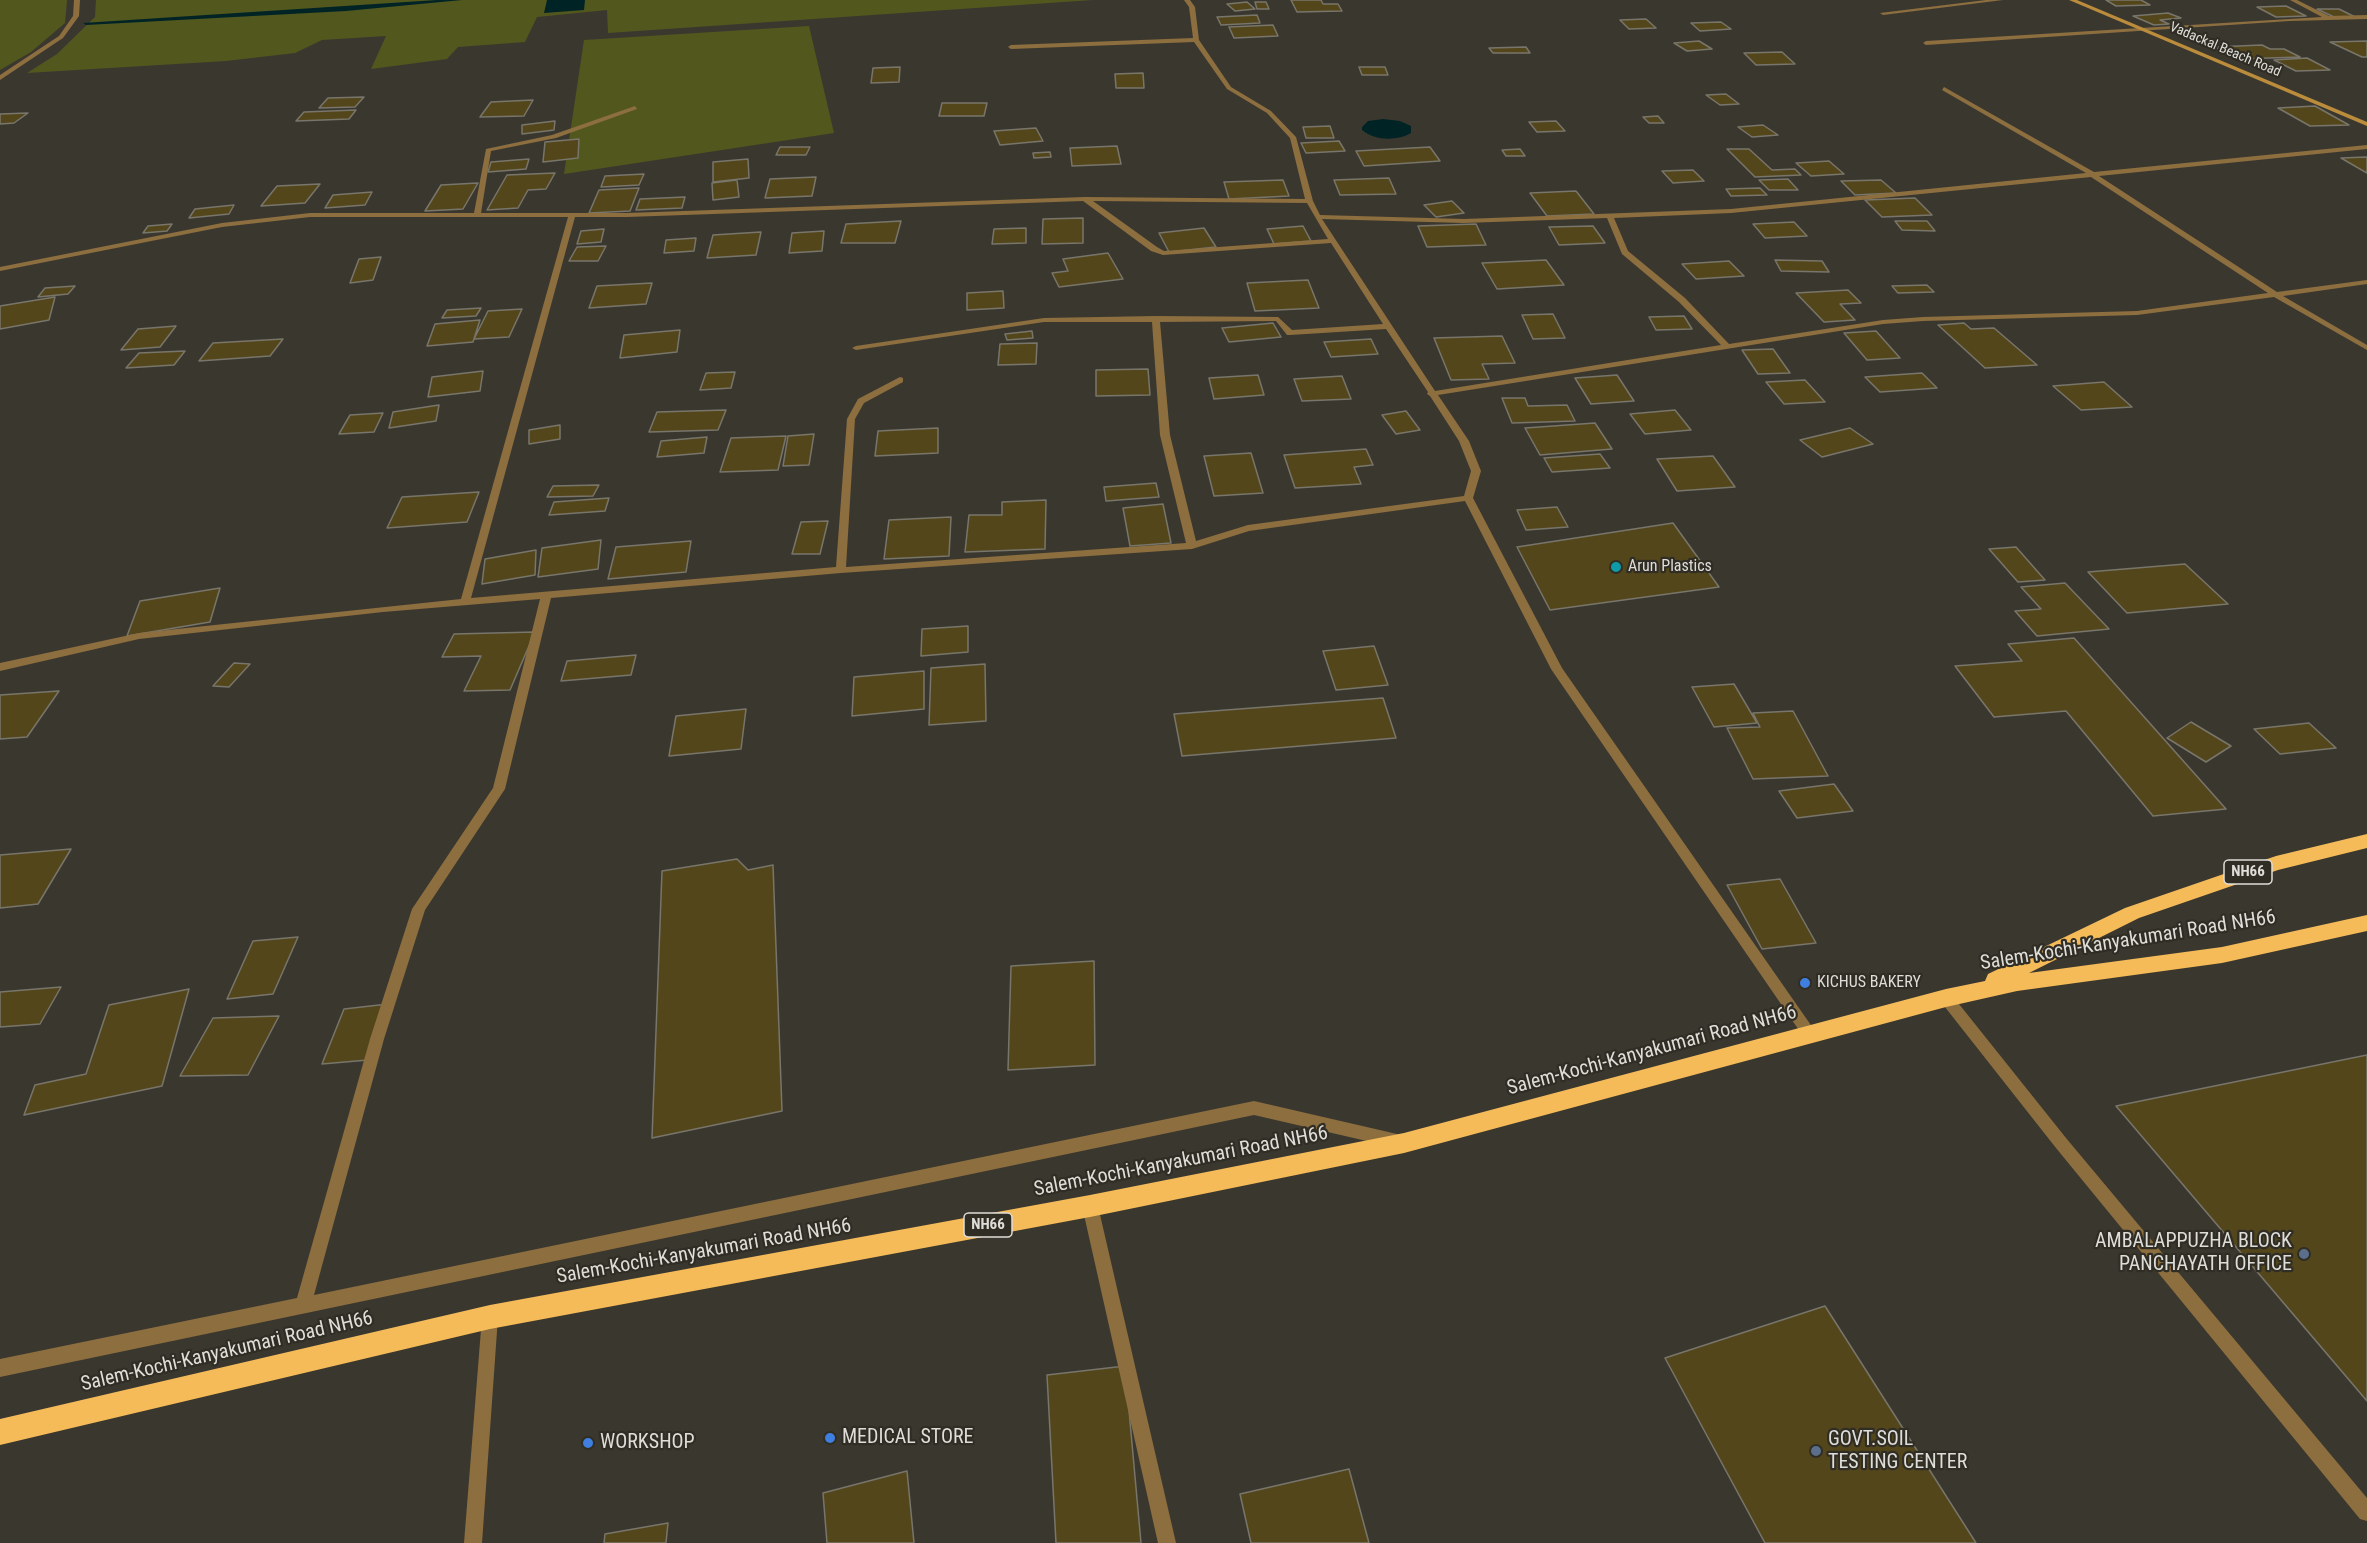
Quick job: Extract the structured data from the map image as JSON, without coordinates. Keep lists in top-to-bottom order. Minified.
{"streets":{"highway":["NH66","Salem-Kochi-Kanyakumari Road NH66"],"main road":["Vadackal Beach Road"]},"crossings":[["NH66","Salem-Kochi-Kanyakumari Road NH66"]],"places":["Arun Plastics","KICHUS BAKERY","AMBALAPPUZHA BLOCK PANCHAYATH OFFICE","MEDICAL STORE","WORKSHOP","GOVT.SOIL TESTING CENTER"]}
